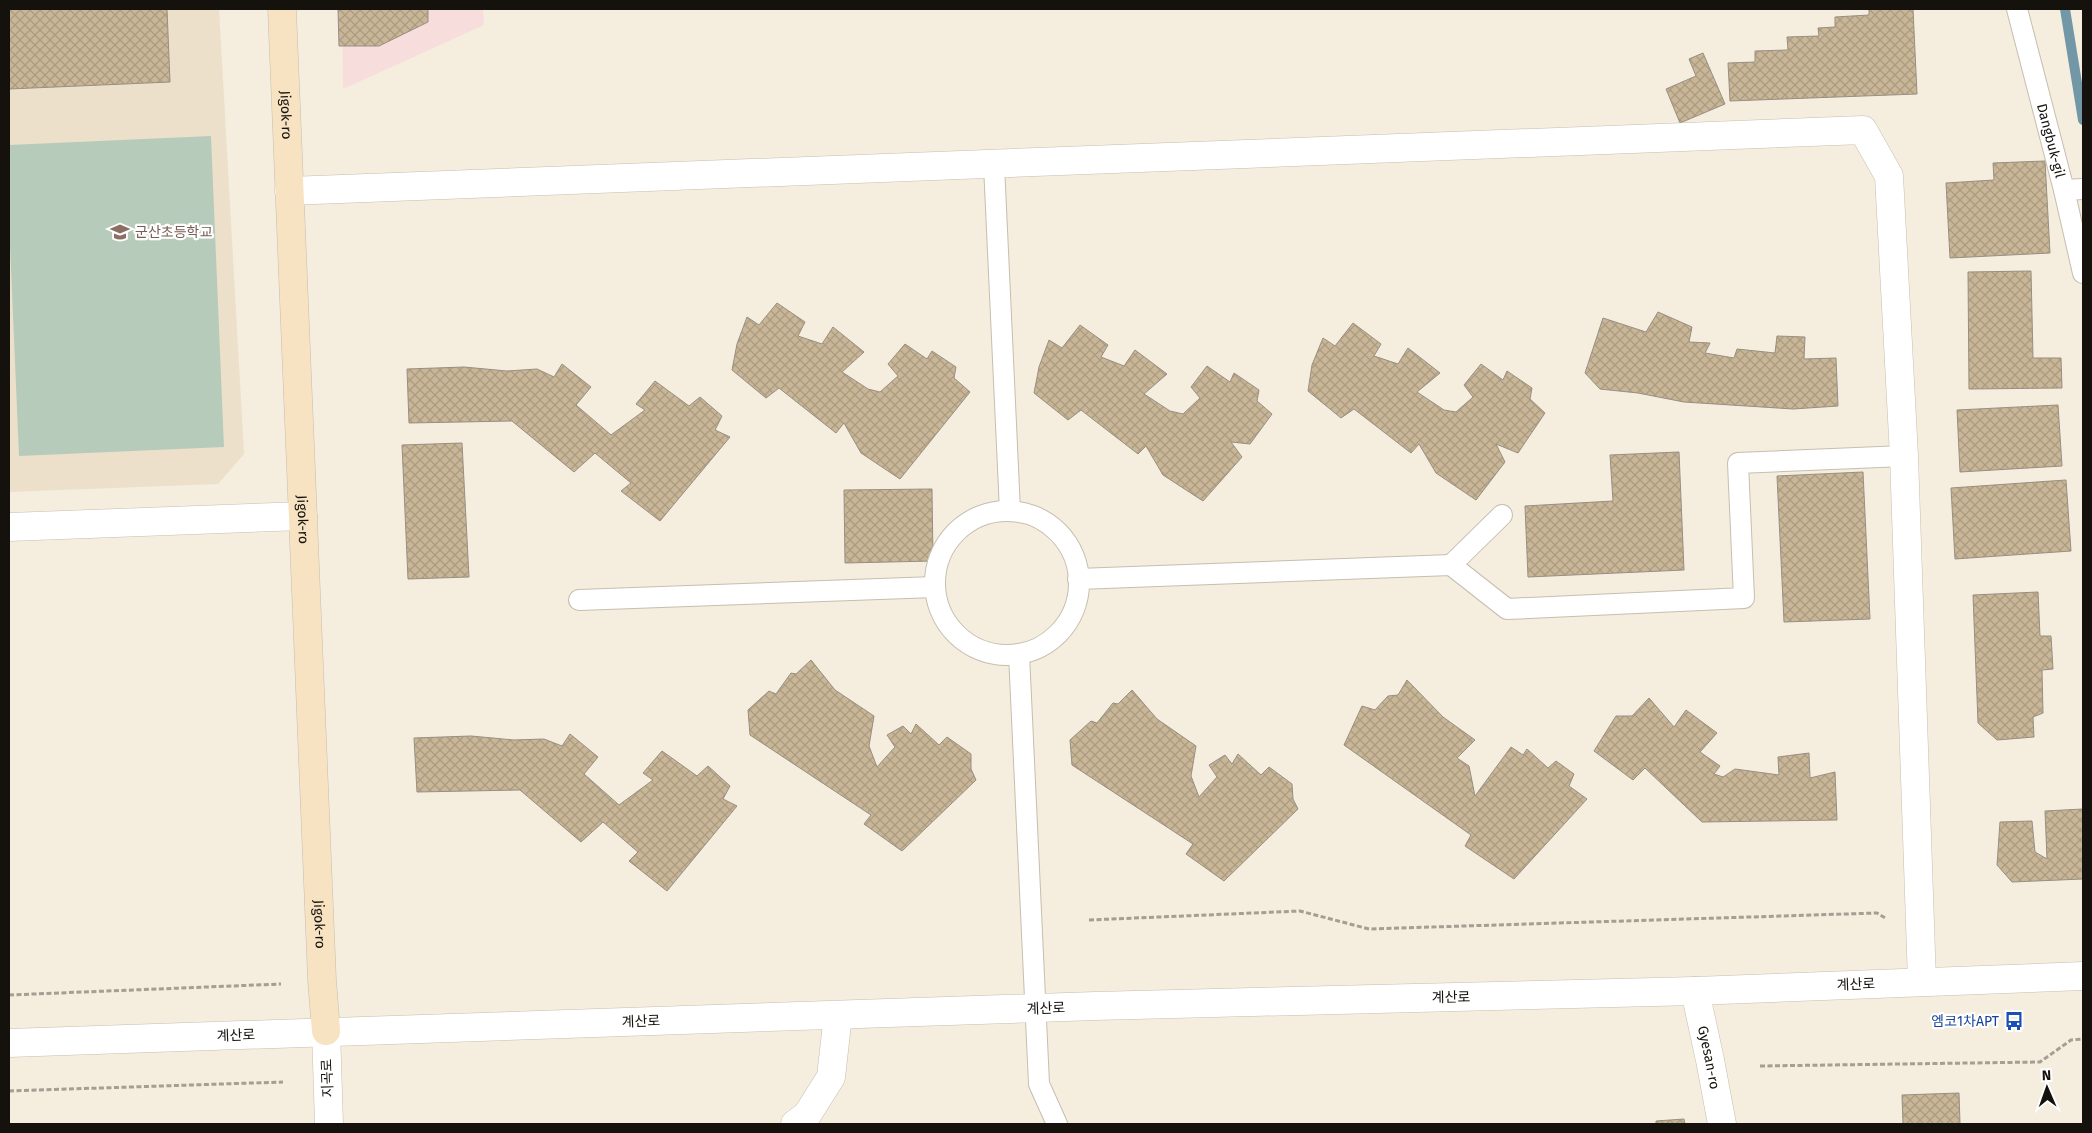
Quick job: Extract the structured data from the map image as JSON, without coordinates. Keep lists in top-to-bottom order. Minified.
{"streets":{"street":["Jigok-ro","계산로","Gyesan-ro","지곡로"],"lane":["Dangbuk-gil"]},"crossings":[["Jigok-ro","계산로"],["Jigok-ro","지곡로"],["계산로","Gyesan-ro"],["계산로","지곡로"]],"places":{"school or university":["군산초등학교"],"bus stop":["엠코1차APT"]},"north":"top"}
